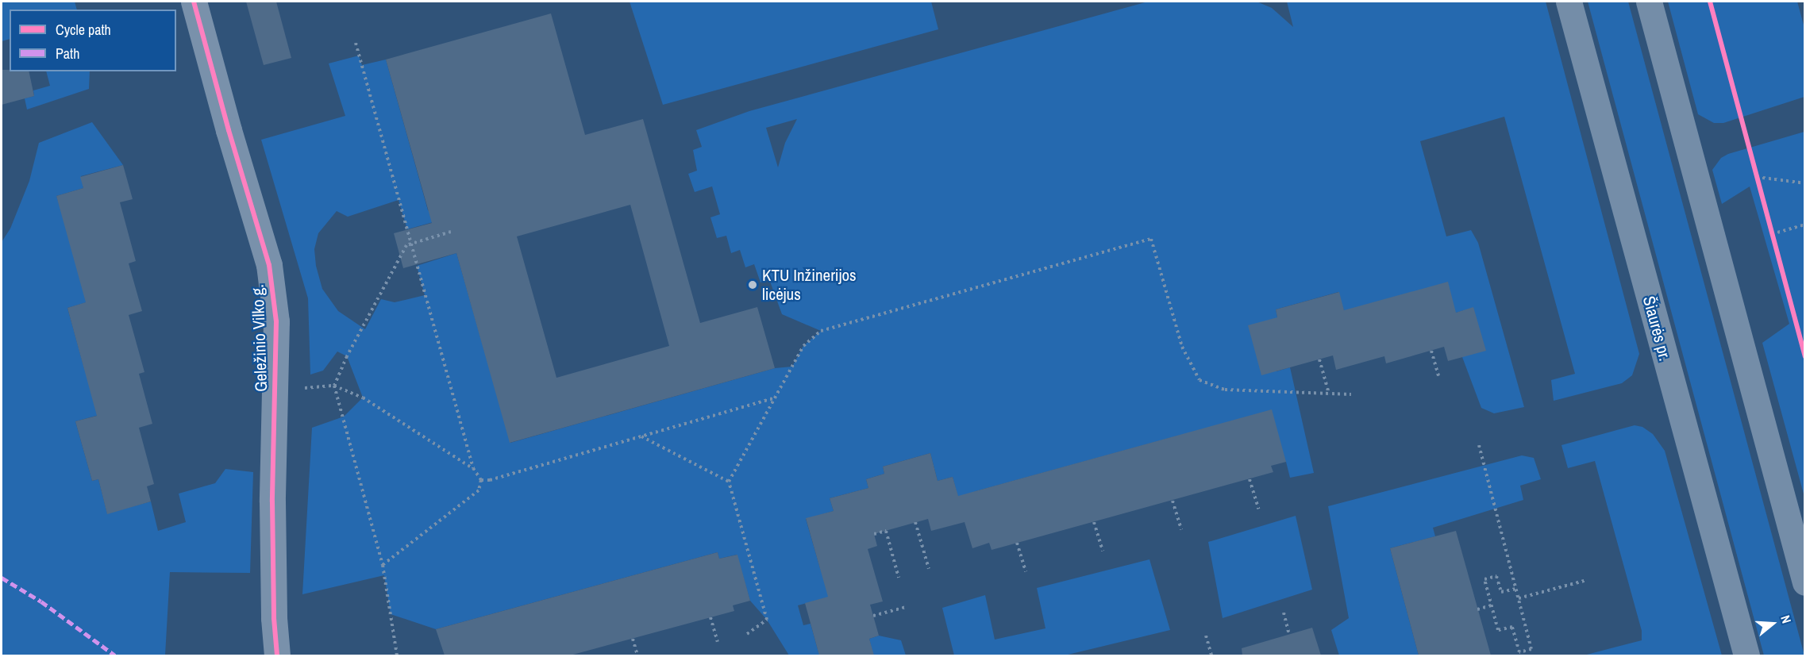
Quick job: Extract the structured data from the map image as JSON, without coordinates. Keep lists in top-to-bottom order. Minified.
{"streets":{"main road":["Šiaurės pr."],"street":["Geležinio Vilko g."]},"places":["KTU Inžinerijos licėjus"],"legend":["Cycle path","Path"],"north":"right"}
